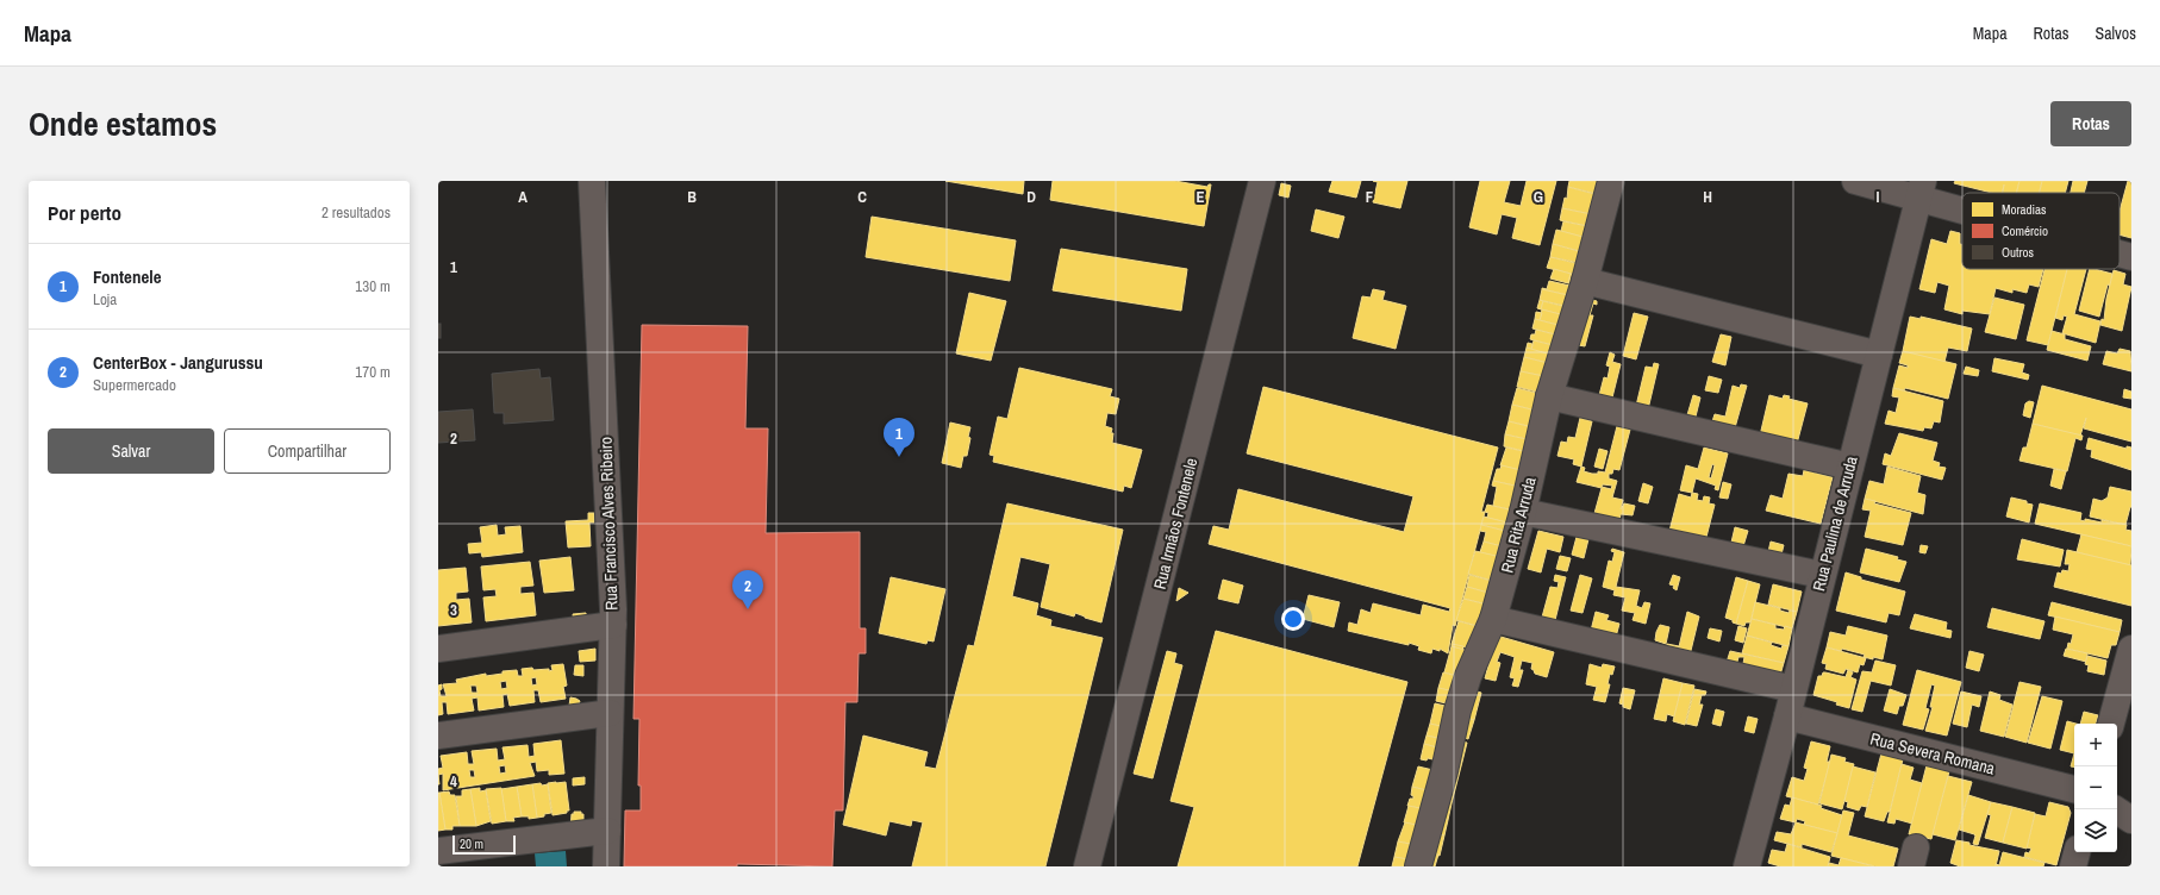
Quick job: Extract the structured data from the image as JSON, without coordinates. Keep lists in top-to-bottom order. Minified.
{"streets":{"street":["Rua Francisco Alves Ribeiro","Rua Irmãos Fontenele","Rua Paulina de Arruda","Rua Rita Arruda","Rua Severa Romana"]},"crossings":[["Rua Paulina de Arruda","Rua Severa Romana"]],"legend":["Moradias","Comércio","Outros"],"scale_bar":"20 m","page":{"header":"Mapa","nav":["Mapa","Rotas","Salvos"],"title":"Onde estamos","buttons":["Rotas",["Salvar","Compartilhar"]],"heading":["Por perto","2 resultados"],"list":[{"mark":"1","name":"Fontenele","note":"Loja","value":"130 m"},{"mark":"2","name":"CenterBox - Jangurussu","note":"Supermercado","value":"170 m"}],"pins":["1","2"],"map_buttons":["+","−"],"scale":"20 m"},"grid":{"columns":["A","B","C","D","E","F","G","H","I"],"rows":["1","2","3","4"]}}
